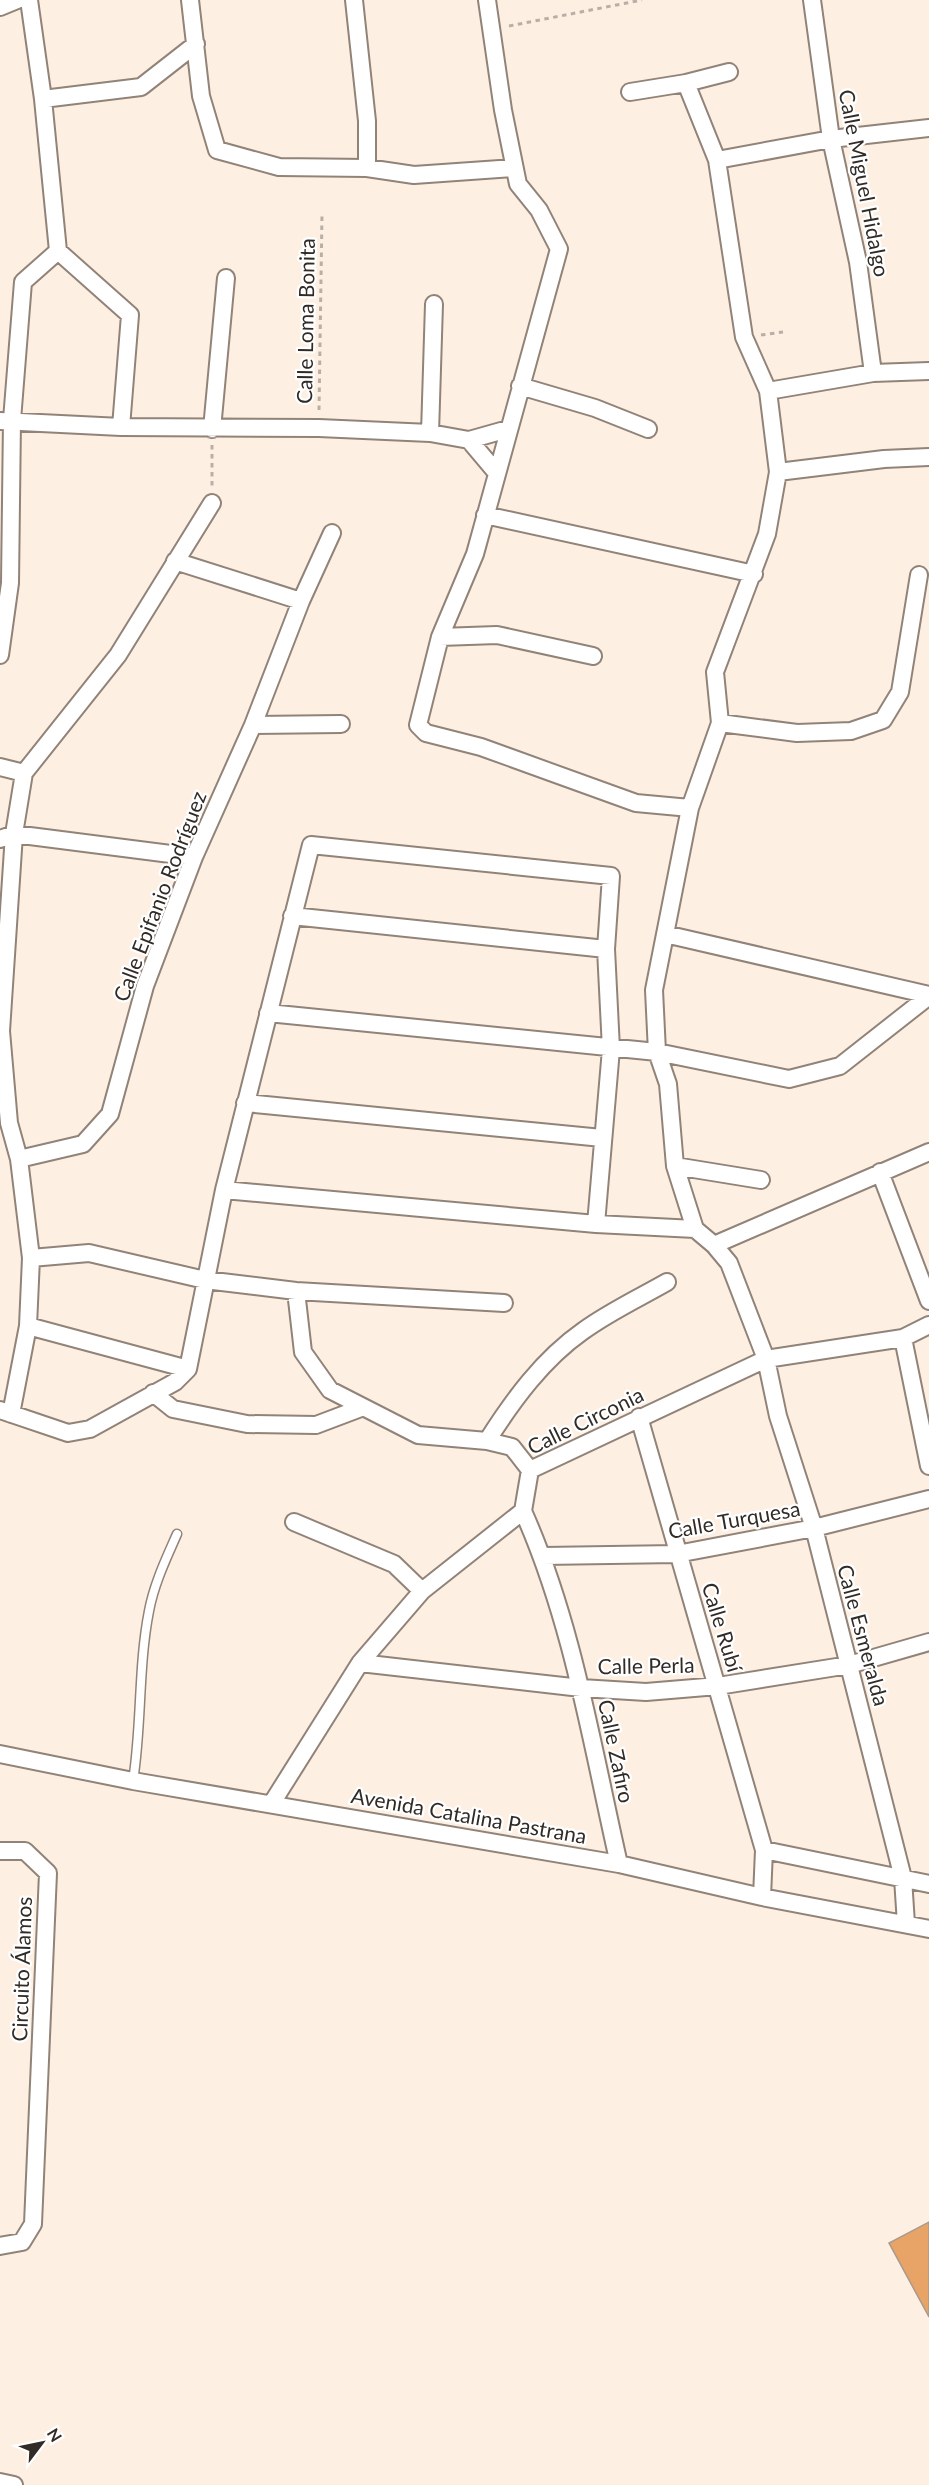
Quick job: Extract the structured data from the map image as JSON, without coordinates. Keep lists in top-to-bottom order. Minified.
{"streets":{"street":["Calle Miguel Hidalgo","Calle Epifanio Rodríguez","Calle Circonia","Calle Turquesa","Calle Rubí","Calle Esmeralda","Calle Perla","Calle Zafiro","Avenida Catalina Pastrana","Circuito Álamos"],"path":["Calle Loma Bonita"]},"crossings":[["Calle Circonia","Calle Rubí"],["Calle Circonia","Calle Esmeralda"],["Calle Circonia","Calle Zafiro"],["Calle Turquesa","Calle Rubí"],["Calle Turquesa","Calle Esmeralda"],["Calle Turquesa","Calle Zafiro"],["Calle Rubí","Calle Perla"],["Calle Rubí","Avenida Catalina Pastrana"],["Calle Esmeralda","Calle Perla"],["Calle Esmeralda","Avenida Catalina Pastrana"],["Calle Perla","Calle Zafiro"],["Calle Zafiro","Avenida Catalina Pastrana"]],"north":"top right"}
